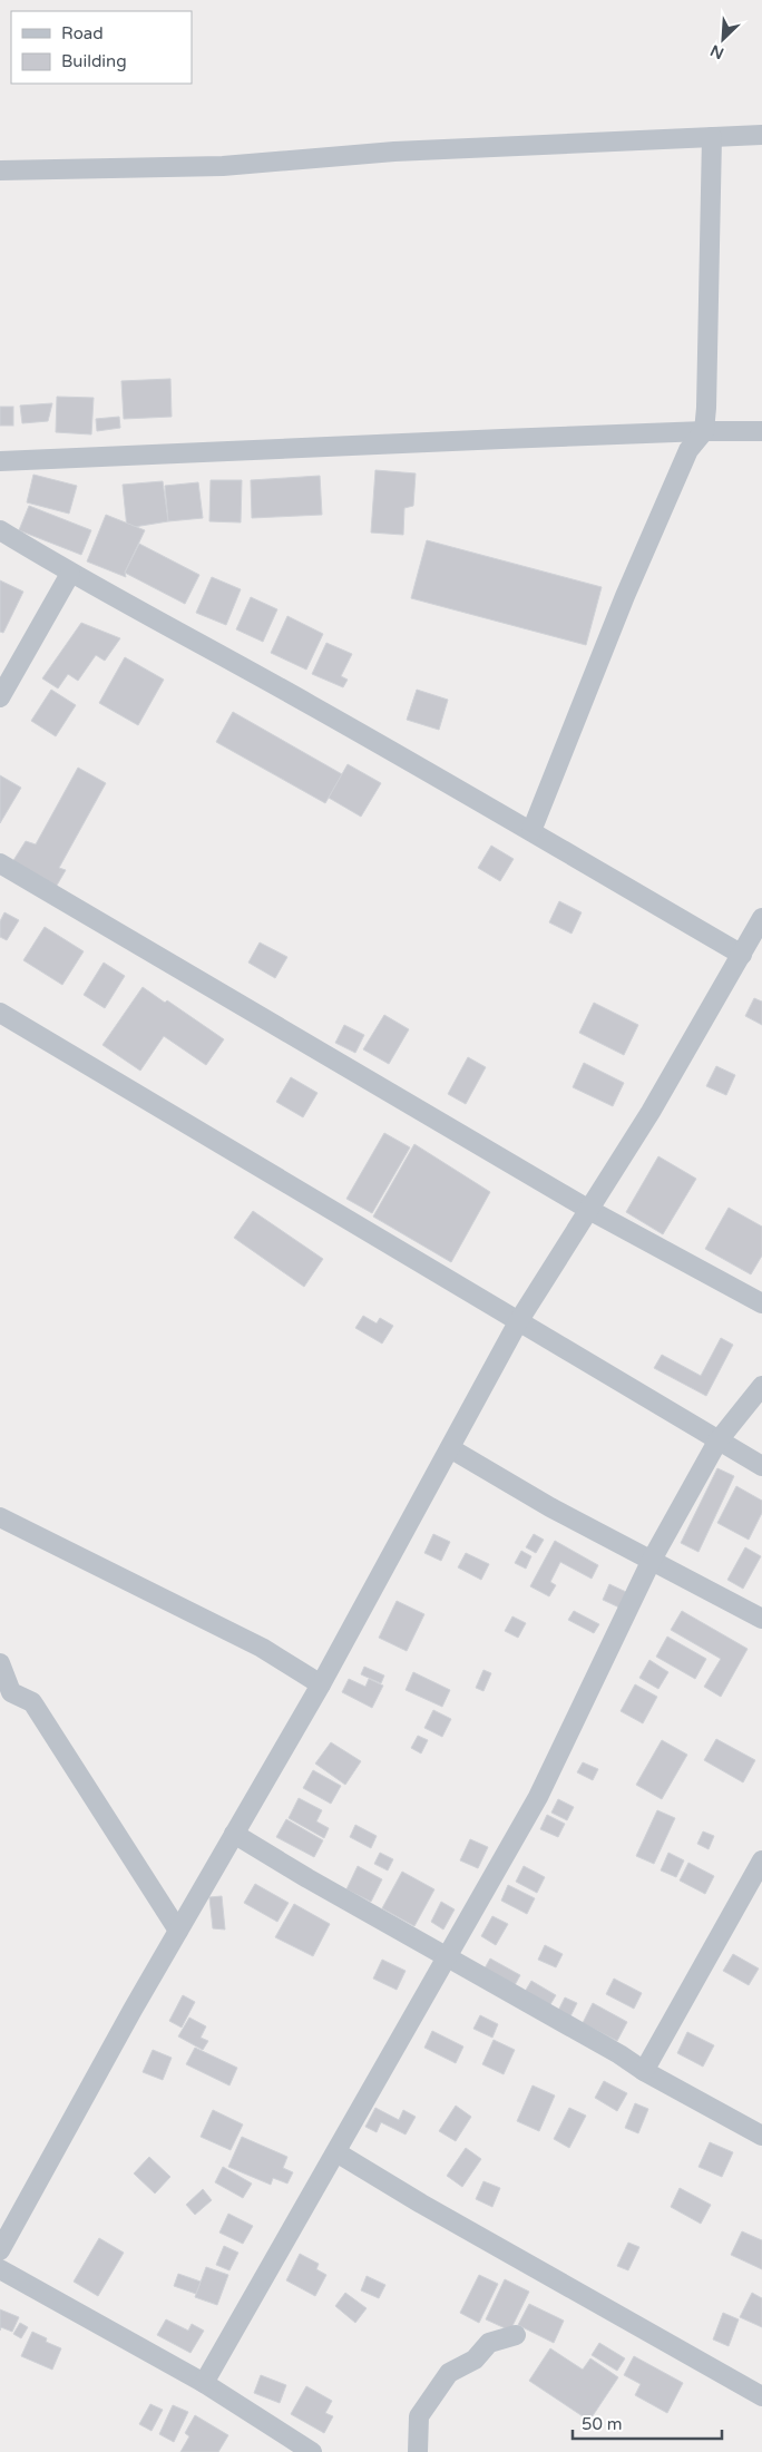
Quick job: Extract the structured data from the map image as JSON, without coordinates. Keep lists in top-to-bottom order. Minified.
{"legend":["Road","Building"],"scale_bar":"50 m","north":"bottom left"}
